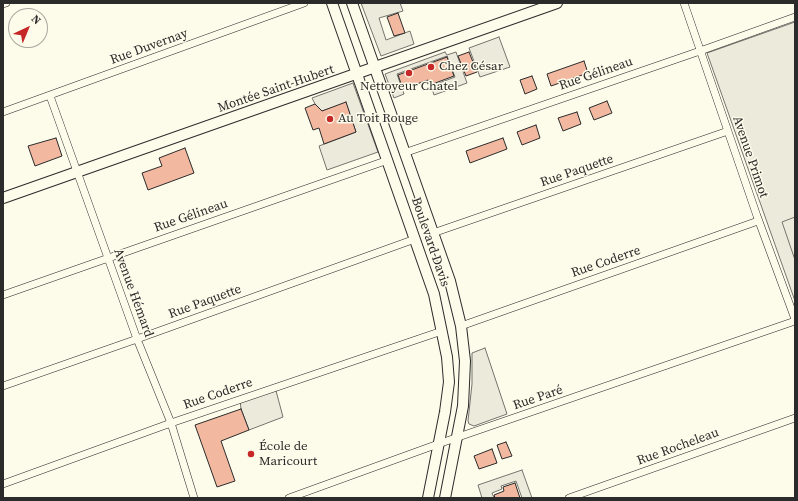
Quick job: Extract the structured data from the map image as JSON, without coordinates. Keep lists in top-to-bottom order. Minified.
{"streets":{"street":["Rue Duvernay","Rue Gélineau","Montée Saint-Hubert","Avenue Primot","Rue Paquette","Boulevard Davis","Rue Coderre","Avenue Hémard","Rue Paré","Rue Rocheleau"]},"crossings":[["Rue Duvernay","Avenue Hémard"],["Rue Gélineau","Avenue Primot"],["Rue Gélineau","Boulevard Davis"],["Rue Gélineau","Avenue Hémard"],["Montée Saint-Hubert","Boulevard Davis"],["Montée Saint-Hubert","Avenue Hémard"],["Avenue Primot","Rue Paquette"],["Avenue Primot","Rue Coderre"],["Avenue Primot","Rue Paré"],["Rue Paquette","Boulevard Davis"],["Rue Paquette","Avenue Hémard"],["Boulevard Davis","Rue Coderre"],["Boulevard Davis","Rue Paré"],["Rue Coderre","Avenue Hémard"]],"places":["Chez César","Nettoyeur Chatel","Au Toit Rouge","École de Maricourt"],"north":"top right"}
